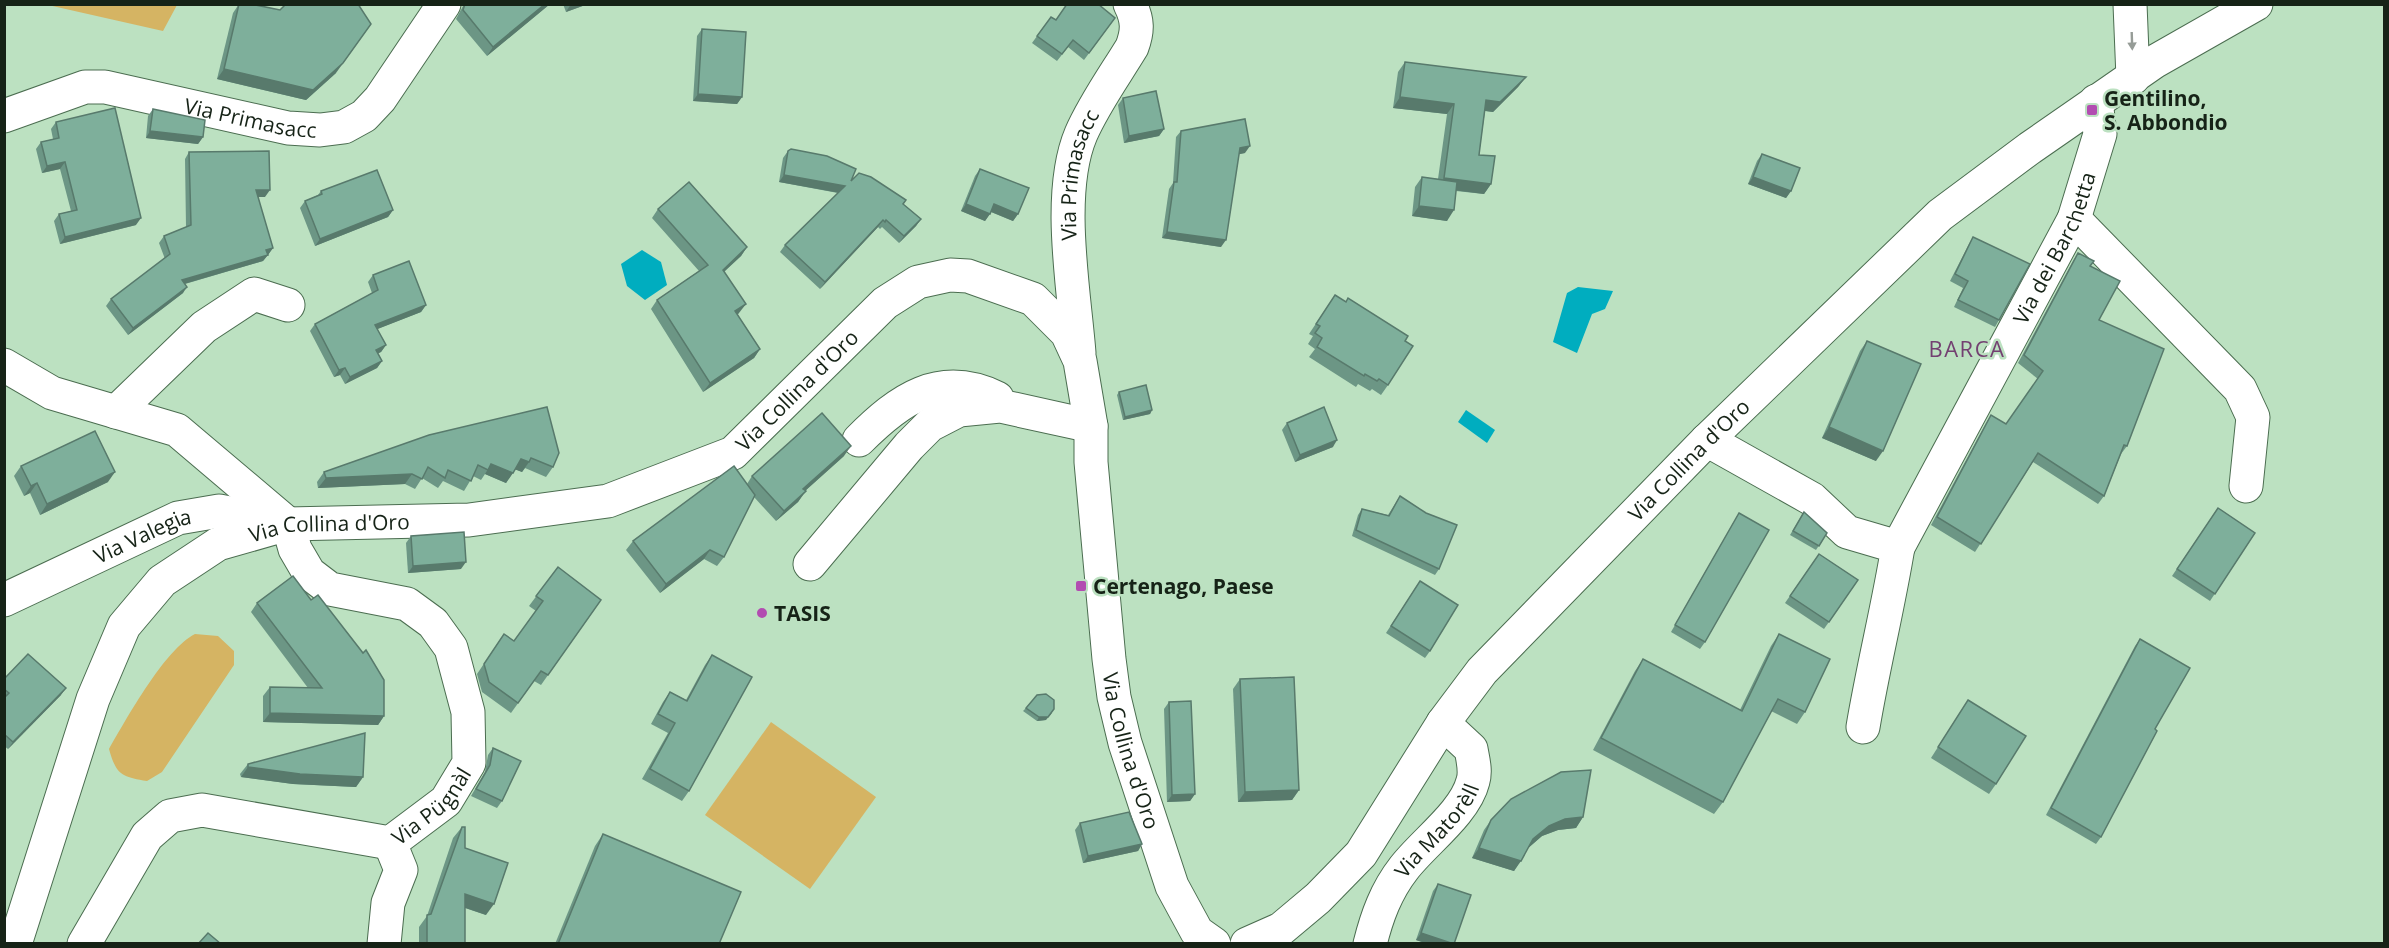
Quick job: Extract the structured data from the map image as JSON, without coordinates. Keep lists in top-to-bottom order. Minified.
{"streets":{"street":["Via Primasacc","Via dei Barchetta","Via Collina d'Oro","Via Valegia","Via Pügnàl","Via Matorèll"]},"crossings":[["Via Primasacc","Via Collina d'Oro"],["Via dei Barchetta","Via Collina d'Oro"],["Via Collina d'Oro","Via Valegia"],["Via Collina d'Oro","Via Pügnàl"],["Via Collina d'Oro","Via Matorèll"],["Via Valegia","Via Pügnàl"]],"districts":["BARCA"],"places":{"transit":["Gentilino, S. Abbondio","Certenago, Paese"],"other":["TASIS"]}}
